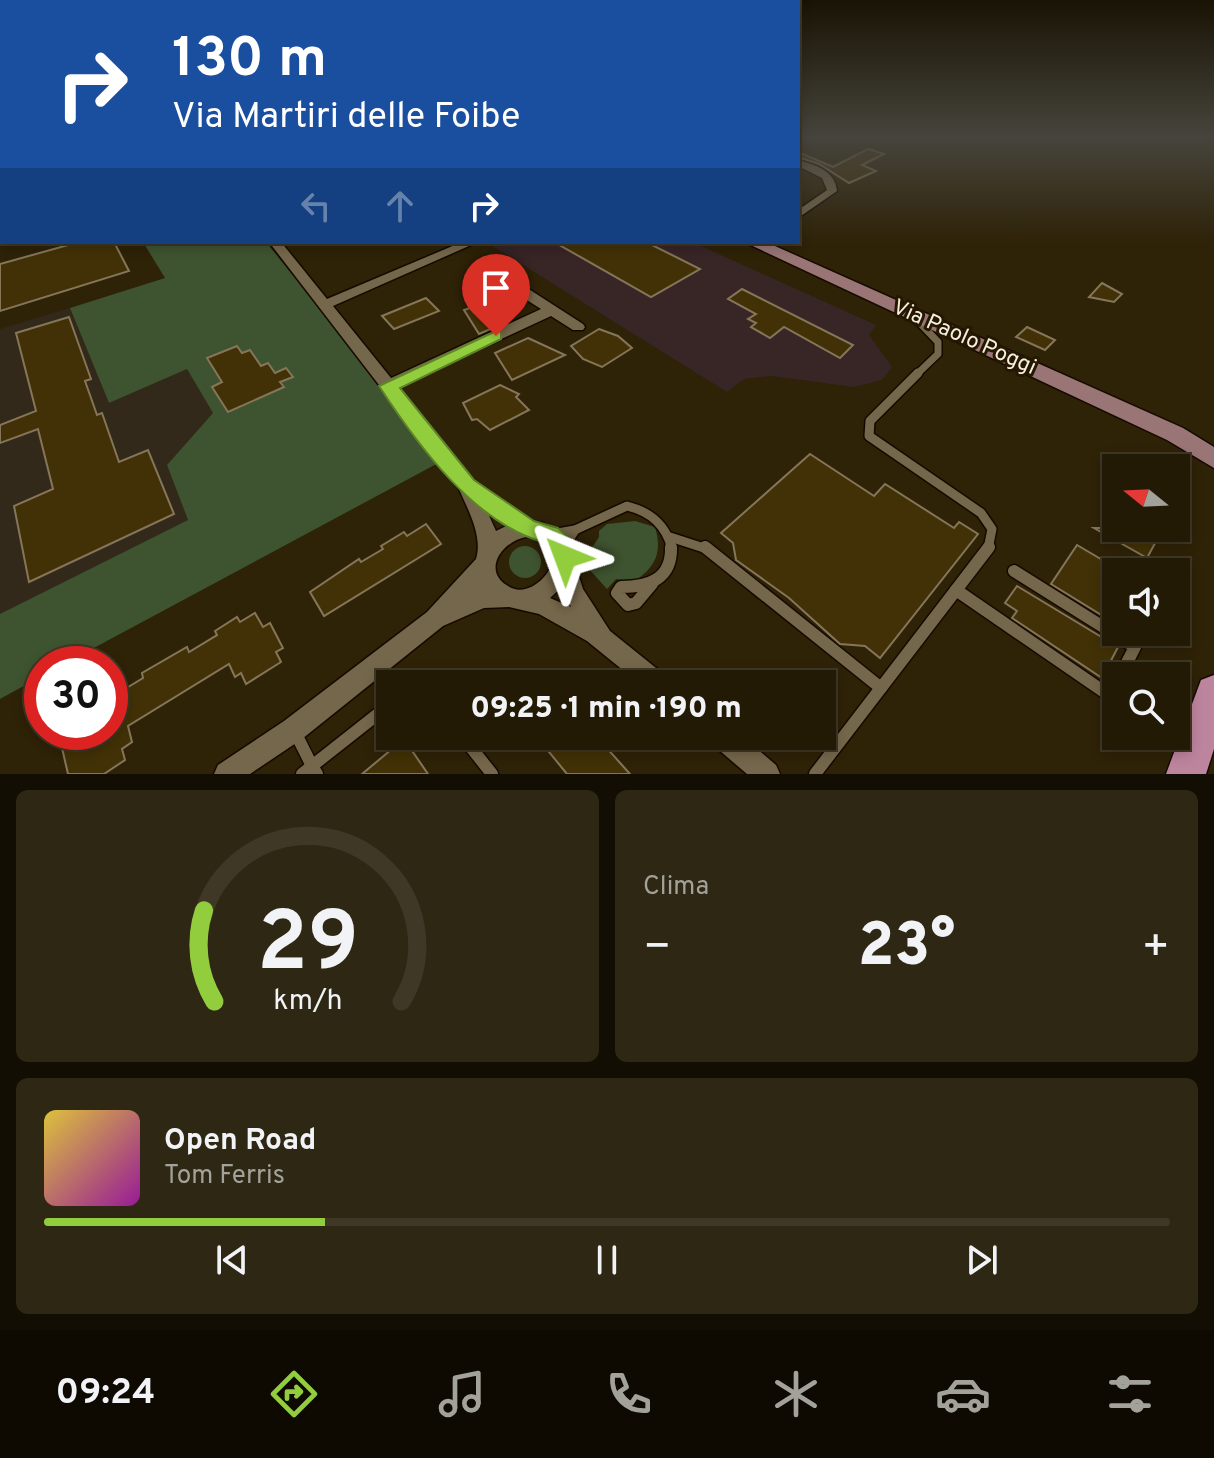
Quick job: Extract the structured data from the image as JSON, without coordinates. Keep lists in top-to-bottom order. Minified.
{"streets":{"main road":["Via Paolo Poggi"]},"north":"left","page":{"turn":["130 m","Via Martiri delle Foibe"],"limit":"30","trip":"09:25 · 1 min · 190 m","tile":"Clima","heat":["−","23°","+"],"song":["Open Road","Tom Ferris"],"tabs":"09:24","gauge":["29","km/h"]}}
